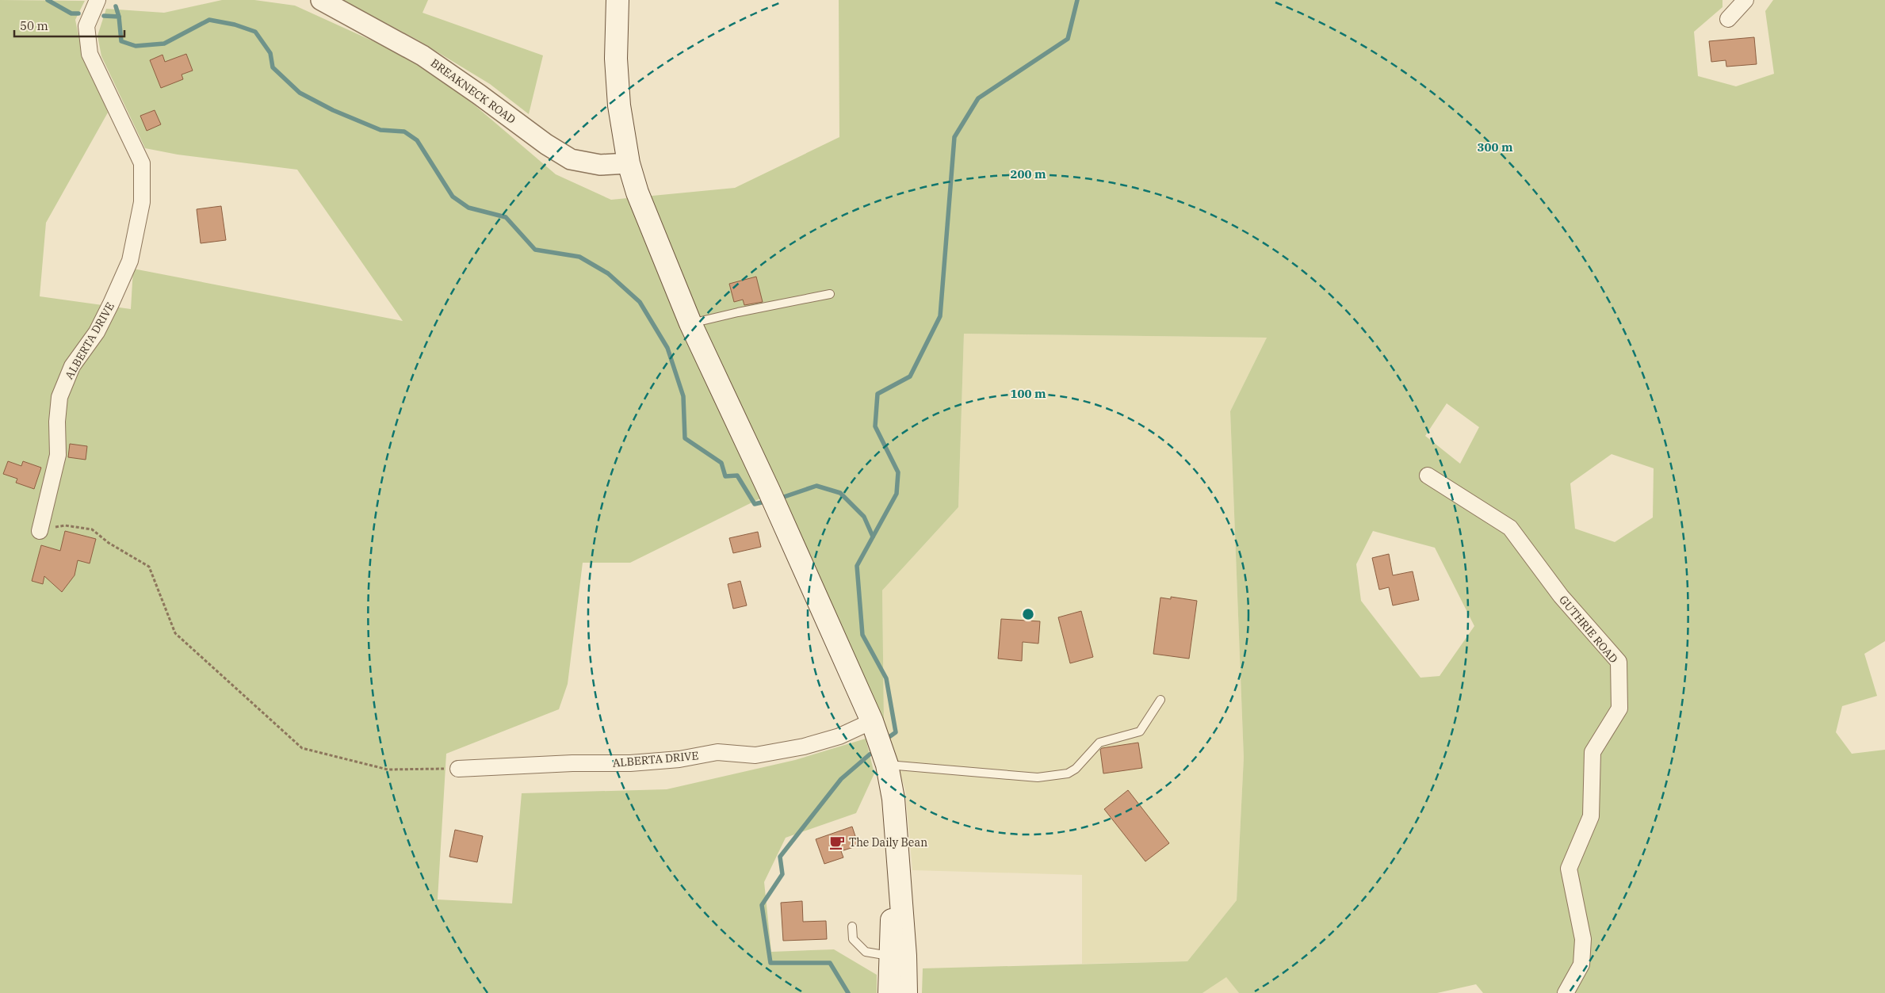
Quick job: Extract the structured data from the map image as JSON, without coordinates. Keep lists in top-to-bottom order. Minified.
{"streets":{"street":["BREAKNECK ROAD","ALBERTA DRIVE","GUTHRIE ROAD"]},"places":{"cafe":["The Daily Bean"]},"scale_bar":"50 m","rings":["300 m","200 m","100 m"]}
